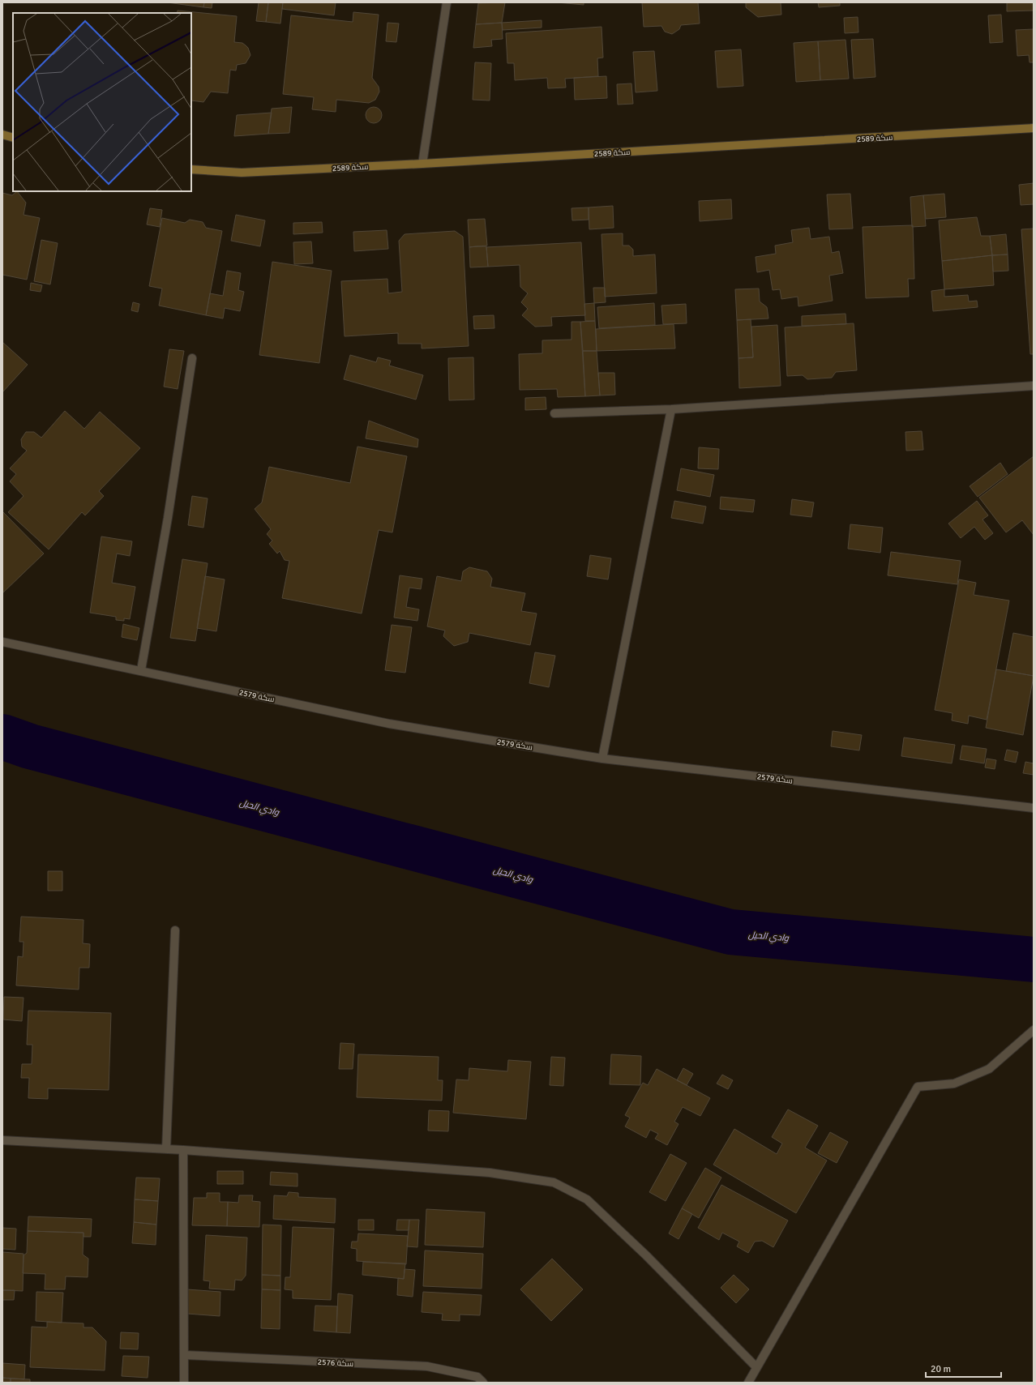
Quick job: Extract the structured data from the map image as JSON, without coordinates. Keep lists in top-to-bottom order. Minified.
{"streets":{"street":["سكة 2589","سكة 2579","سكة 2576"]},"water":["وادي الحيل"],"scale_bar":"20 m"}
